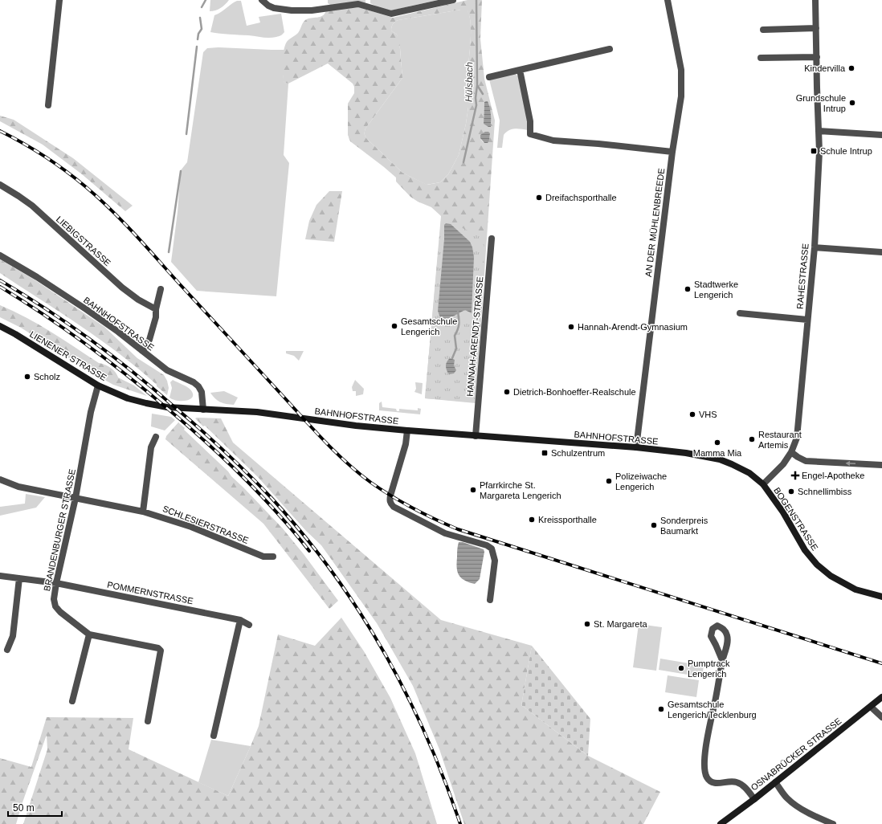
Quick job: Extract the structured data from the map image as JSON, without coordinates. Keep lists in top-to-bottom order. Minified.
{"streets":{"street":["AN DER MÜHLENBREEDE","LIEBIGSTRASSE","RAHESTRASSE","BAHNHOFSTRASSE","HANNAH-ARENDT-STRASSE","LIENENER STRASSE","BOGENSTRASSE","SCHLESIERSTRASSE","BRANDENBURGER STRASSE","POMMERNSTRASSE","OSNABRÜCKER STRASSE"]},"crossings":[["AN DER MÜHLENBREEDE","BAHNHOFSTRASSE"],["RAHESTRASSE","BAHNHOFSTRASSE"],["RAHESTRASSE","BOGENSTRASSE"],["BAHNHOFSTRASSE","HANNAH-ARENDT-STRASSE"],["BAHNHOFSTRASSE","LIENENER STRASSE"],["BAHNHOFSTRASSE","BOGENSTRASSE"],["LIENENER STRASSE","BRANDENBURGER STRASSE"],["SCHLESIERSTRASSE","BRANDENBURGER STRASSE"],["BRANDENBURGER STRASSE","POMMERNSTRASSE"]],"water":["Hülsbach"],"places":{"other":["Kindervilla","Grundschule Intrup","Dreifachsporthalle","Stadtwerke Lengerich","Gesamtschule Lengerich","Hannah-Arendt-Gymnasium","Scholz","Dietrich-Bonhoeffer-Realschule","VHS","Restaurant Artemis","Mamma Mia","Polizeiwache Lengerich","Pfarrkirche St. Margareta Lengerich","Schnellimbiss","Kreissporthalle","Sonderpreis Baumarkt","St. Margareta","Pumptrack Lengerich","Gesamtschule Lengerich/Tecklenburg"],"transit":["Schule Intrup","Schulzentrum"],"health":["Engel-Apotheke"]},"scale_bar":"50 m"}
